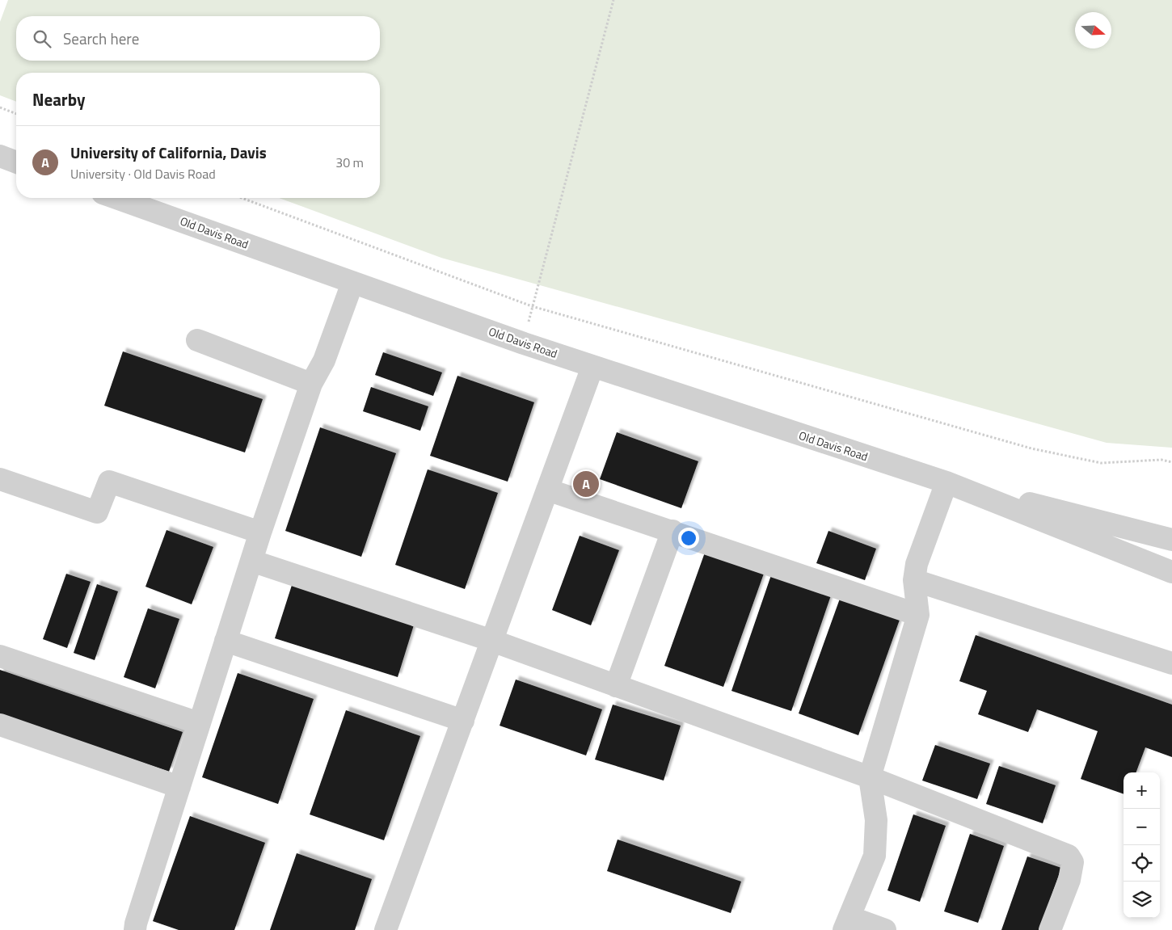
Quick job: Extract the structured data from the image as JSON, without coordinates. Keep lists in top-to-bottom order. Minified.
{"streets":{"street":["Old Davis Road"]},"north":"right","page":{"search":"Search here","heading":"Nearby","list":[{"mark":"A","name":"University of California, Davis","note":"University · Old Davis Road","value":"30 m"}],"pins":"A","map_buttons":["+","−"]}}
